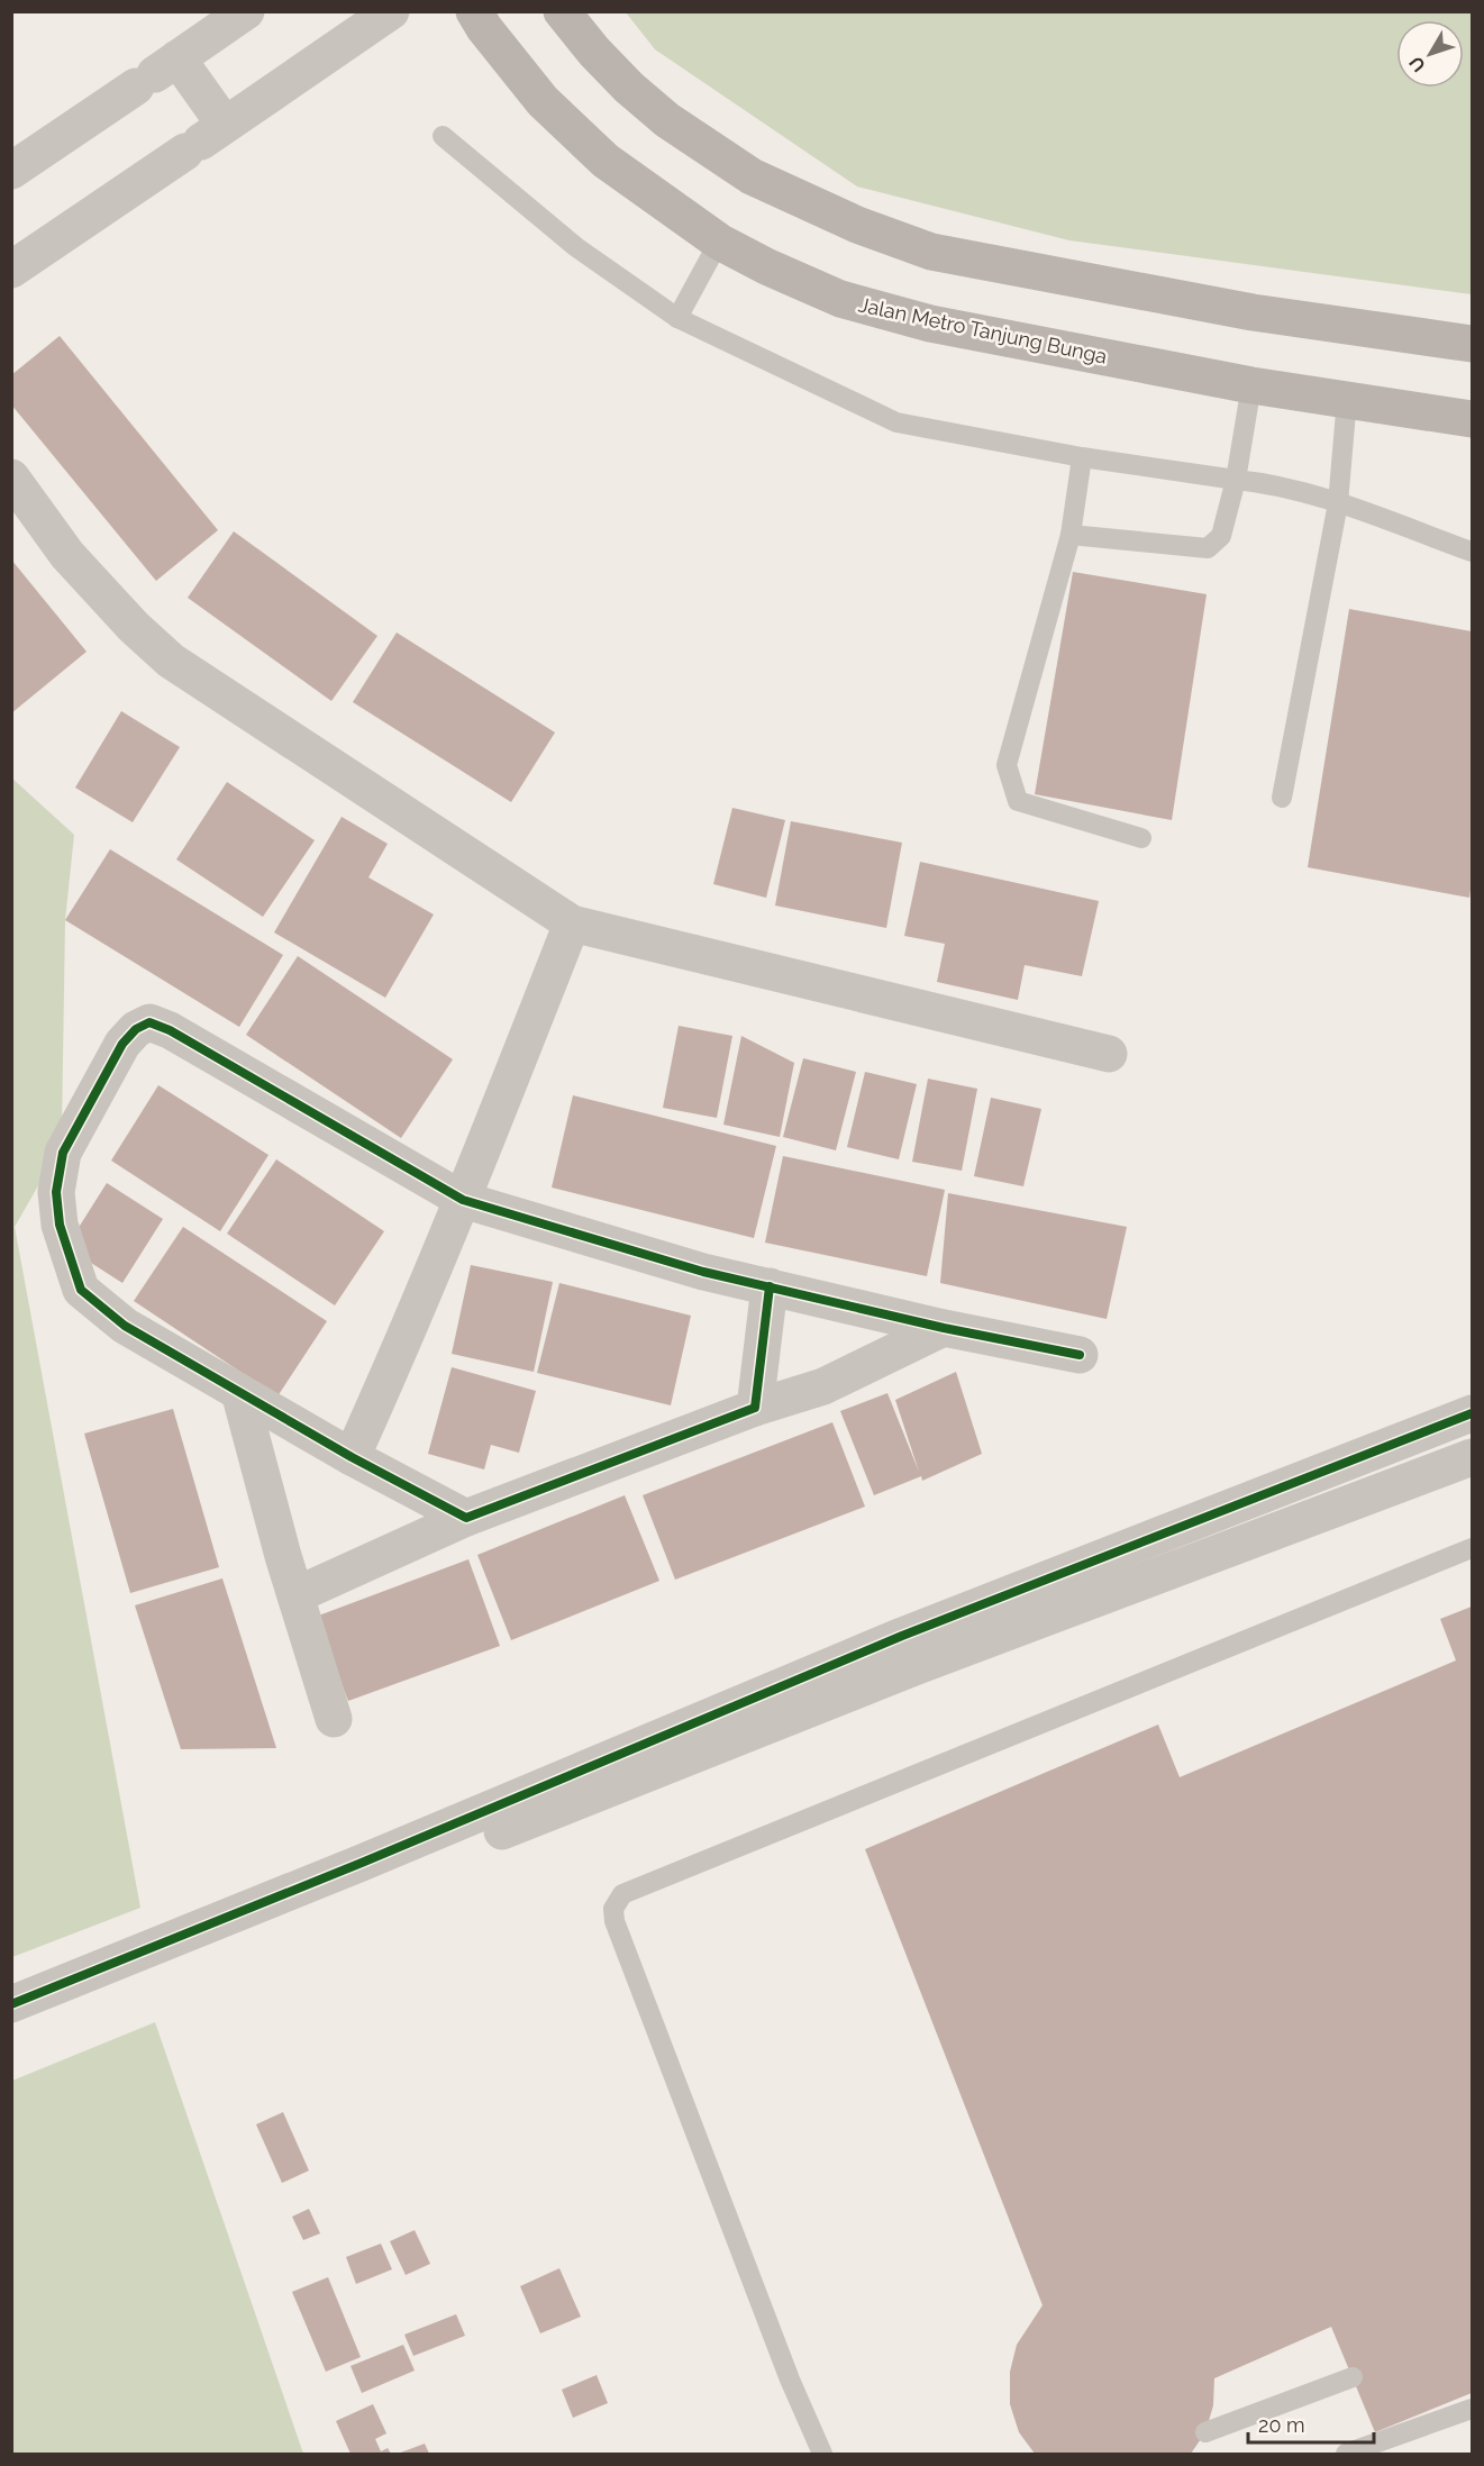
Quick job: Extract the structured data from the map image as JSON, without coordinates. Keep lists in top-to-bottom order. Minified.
{"streets":{"main road":["Jalan Metro Tanjung Bunga"]},"scale_bar":"20 m","north":"bottom left"}
